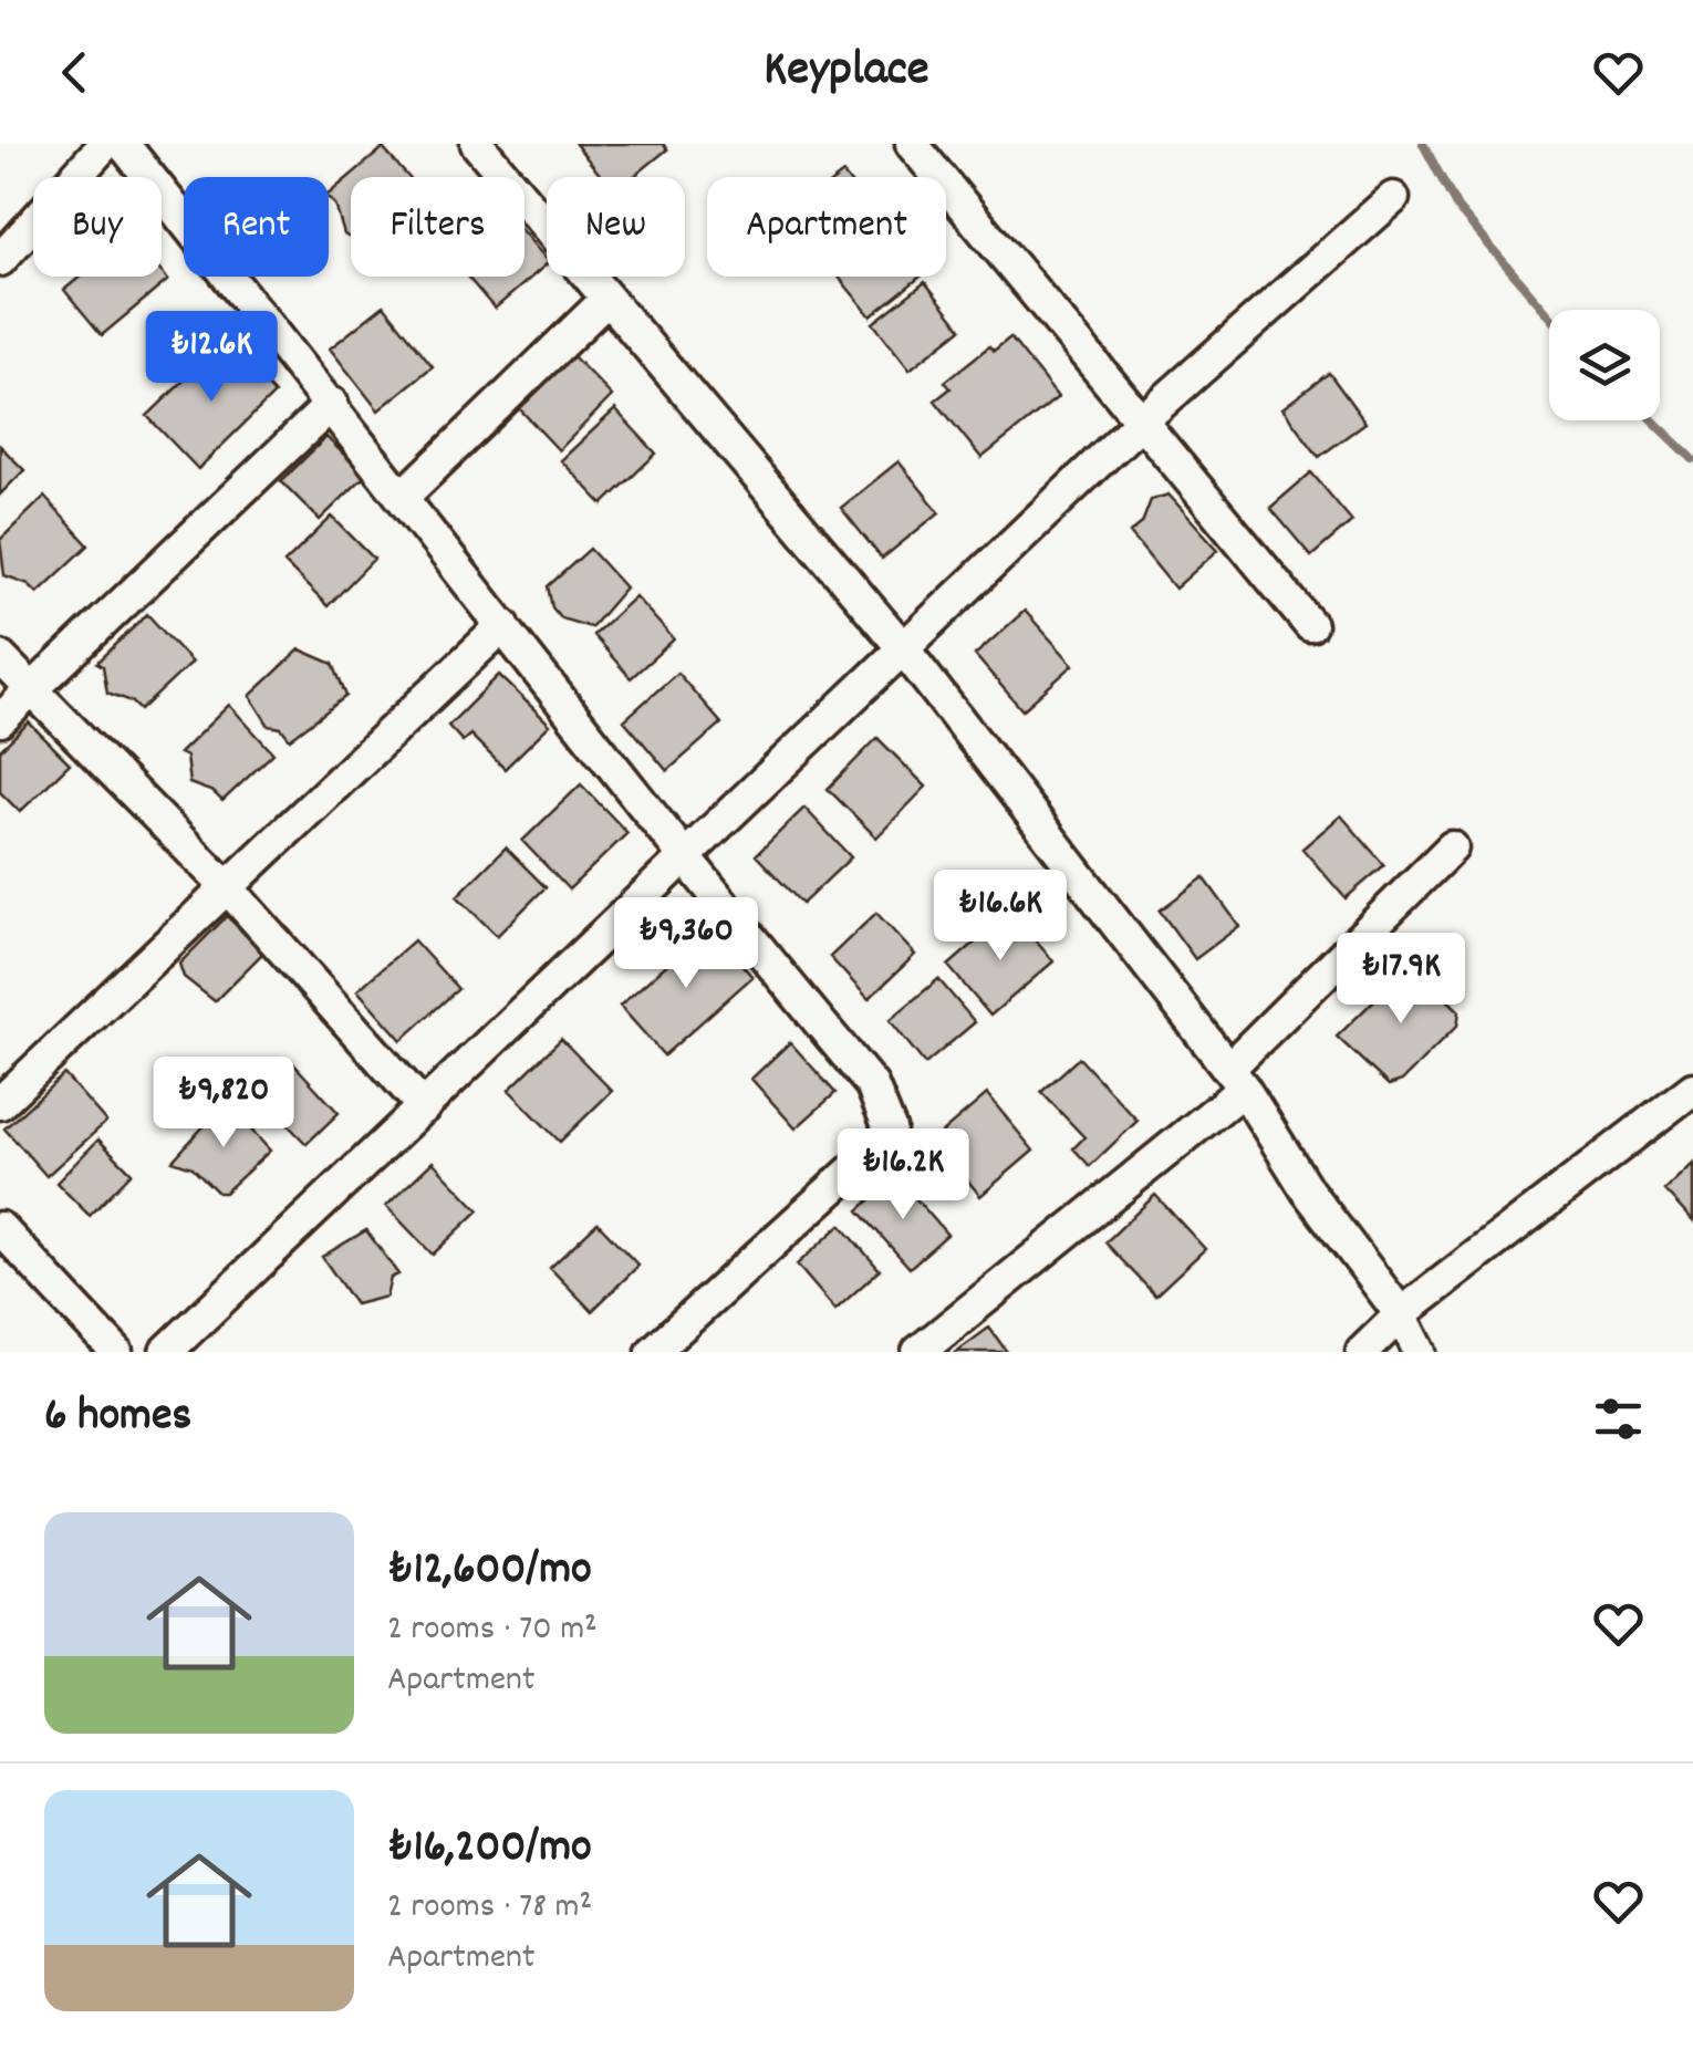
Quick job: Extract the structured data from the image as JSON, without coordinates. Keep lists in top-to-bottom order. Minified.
{"page":{"header":"Keyplace","chip":["Buy","Rent","Filters","New","Apartment"],"price":["₺12.6K","₺16.6K","₺9,360","₺17.9K","₺9,820","₺16.2K"],"heading":"6 homes","list":[{"name":"₺12,600/mo","note":"2 rooms · 70 m² · Apartment"},{"name":"₺16,200/mo","note":"2 rooms · 78 m² · Apartment"}]}}
